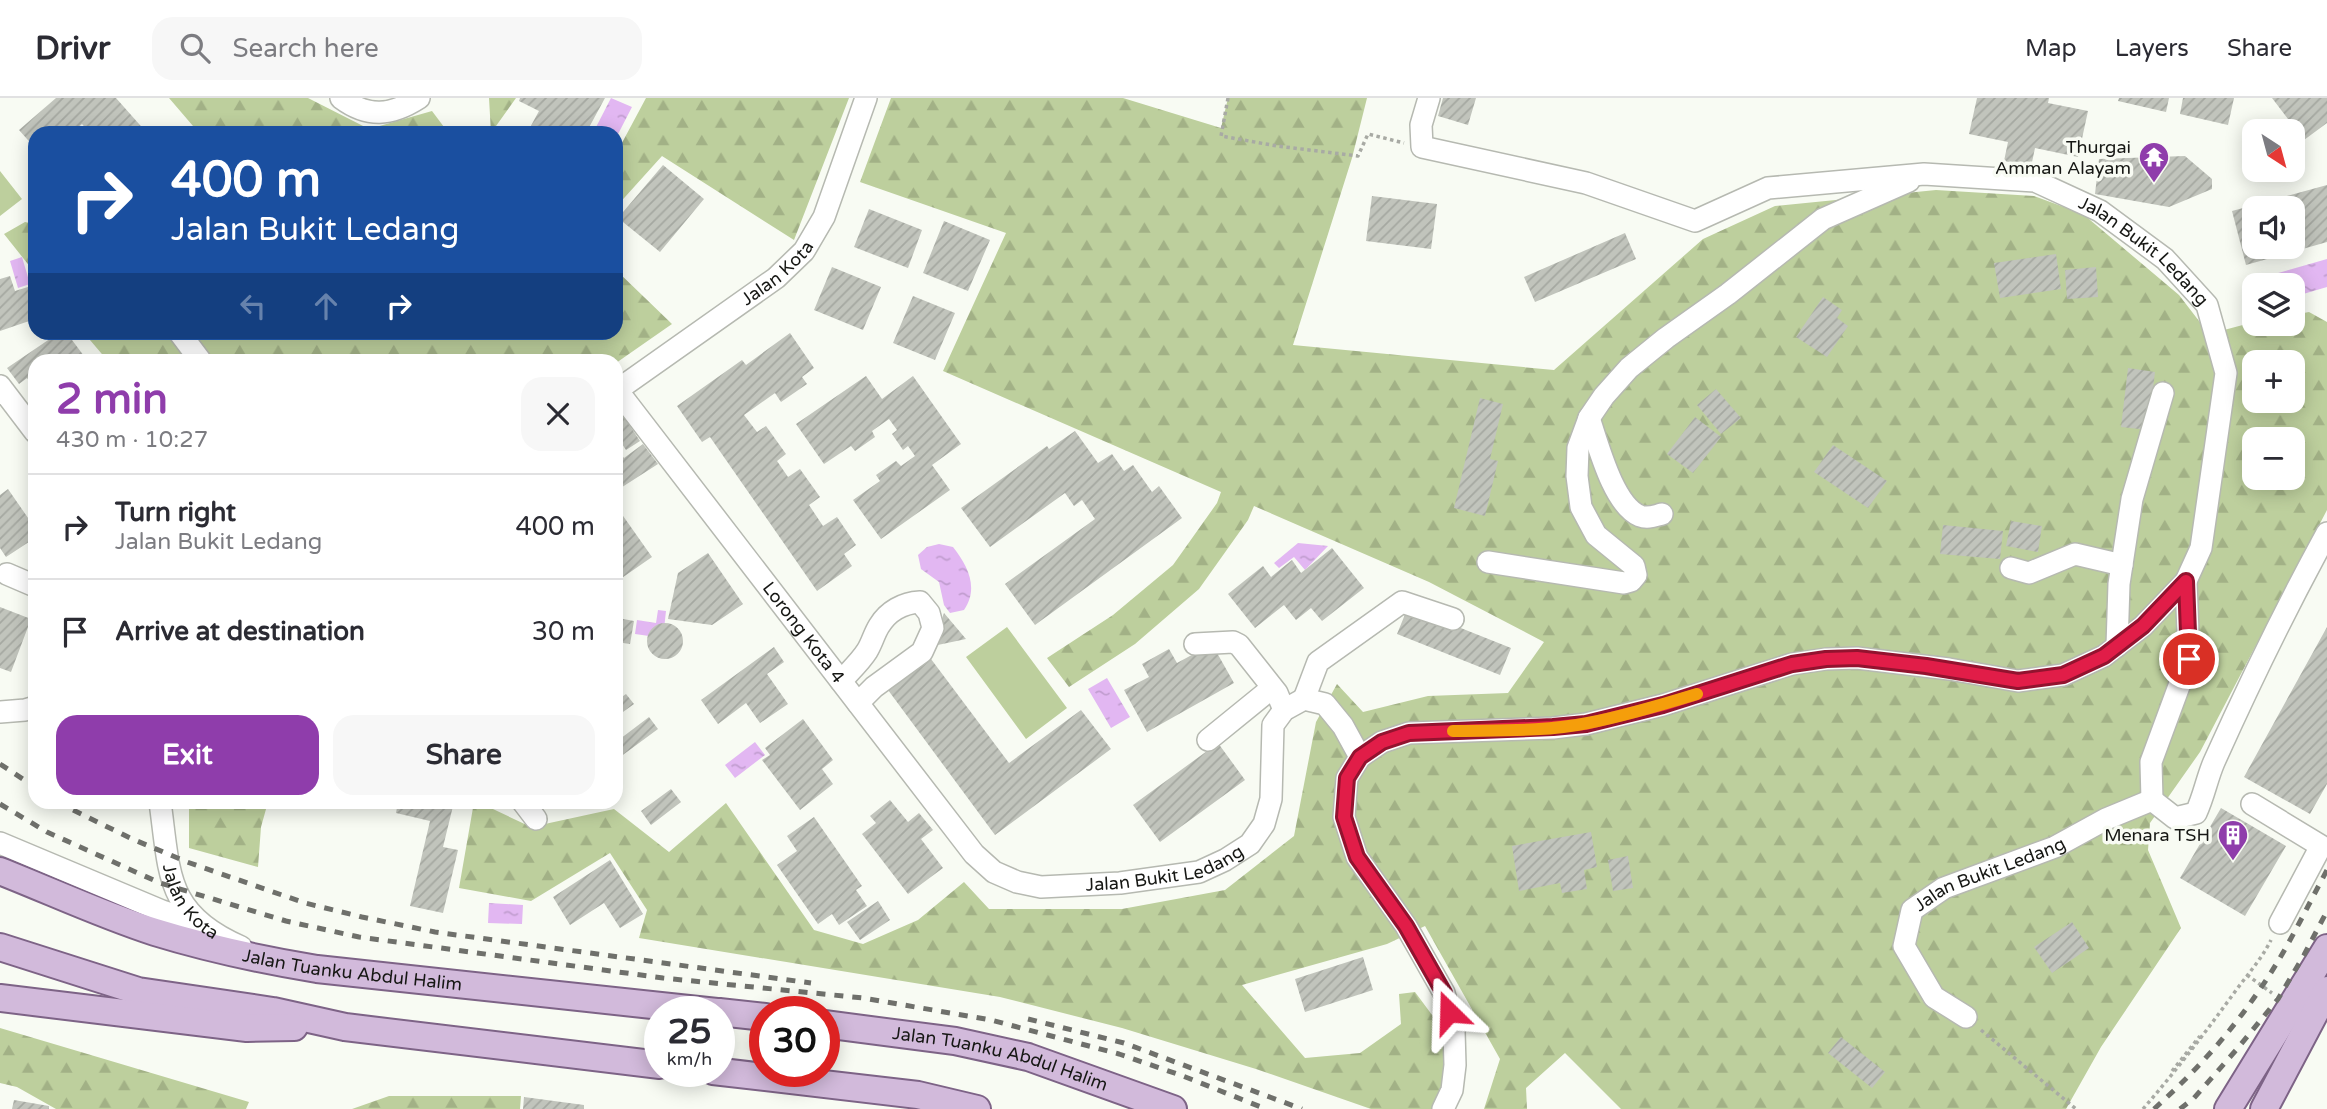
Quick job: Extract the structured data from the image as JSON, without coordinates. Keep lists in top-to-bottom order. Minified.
{"streets":{"main road":["Jalan Tuanku Abdul Halim"],"street":["Jalan Bukit Ledang","Jalan Kota","Lorong Kota 4"]},"crossings":[["Jalan Bukit Ledang","Lorong Kota 4"],["Jalan Kota","Jalan Tuanku Abdul Halim"]],"places":{"temple":["Thurgai Amman Alayam"],"building":["Menara TSH"]},"north":"bottom right","page":{"header":"Drivr","search":"Search here","nav":["Map","Layers","Share"],"map_buttons":["+","−"],"turn":["400 m","Jalan Bukit Ledang"],"heading":["2 min","430 m · 10:27"],"list":[{"name":"Turn right","note":"Jalan Bukit Ledang","value":"400 m"},{"name":"Arrive at destination","value":"30 m"}],"buttons":["Exit","Share"],"speed":"25 km/h","limit":"30"}}
